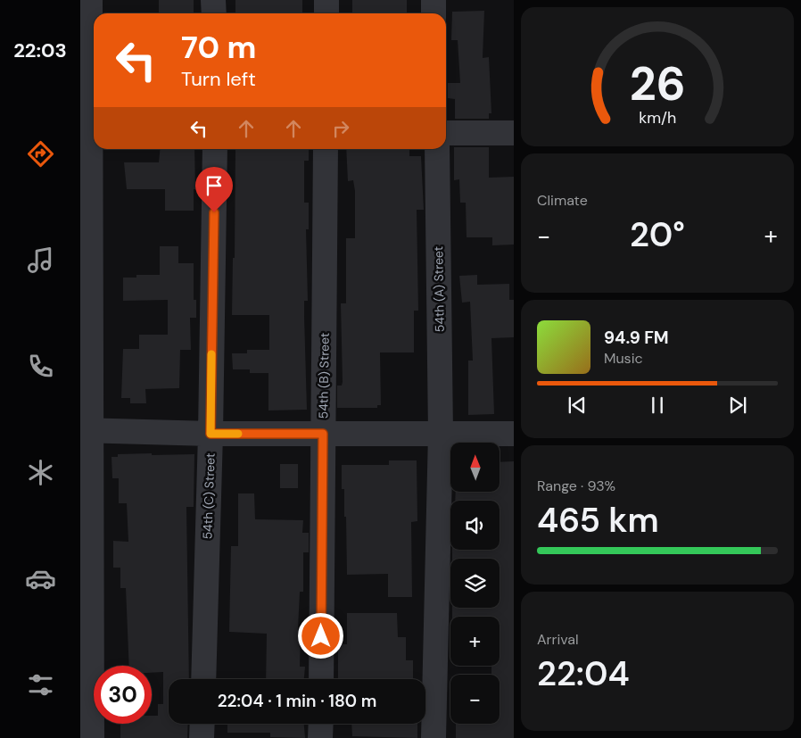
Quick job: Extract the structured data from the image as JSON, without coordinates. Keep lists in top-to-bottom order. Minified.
{"streets":{"street":["54th (A) Street","54th (B) Street","54th (C) Street"]},"north":"top","page":{"tabs":"22:03","turn":["70 m","Turn left"],"tile":["Climate",["Range · 93%","465 km"],["Arrival","22:04"]],"heat":["−","20°","+"],"song":["94.9 FM","Music"],"map_buttons":["+","−"],"limit":"30","trip":"22:04 · 1 min · 180 m","gauge":["26","km/h"]}}
